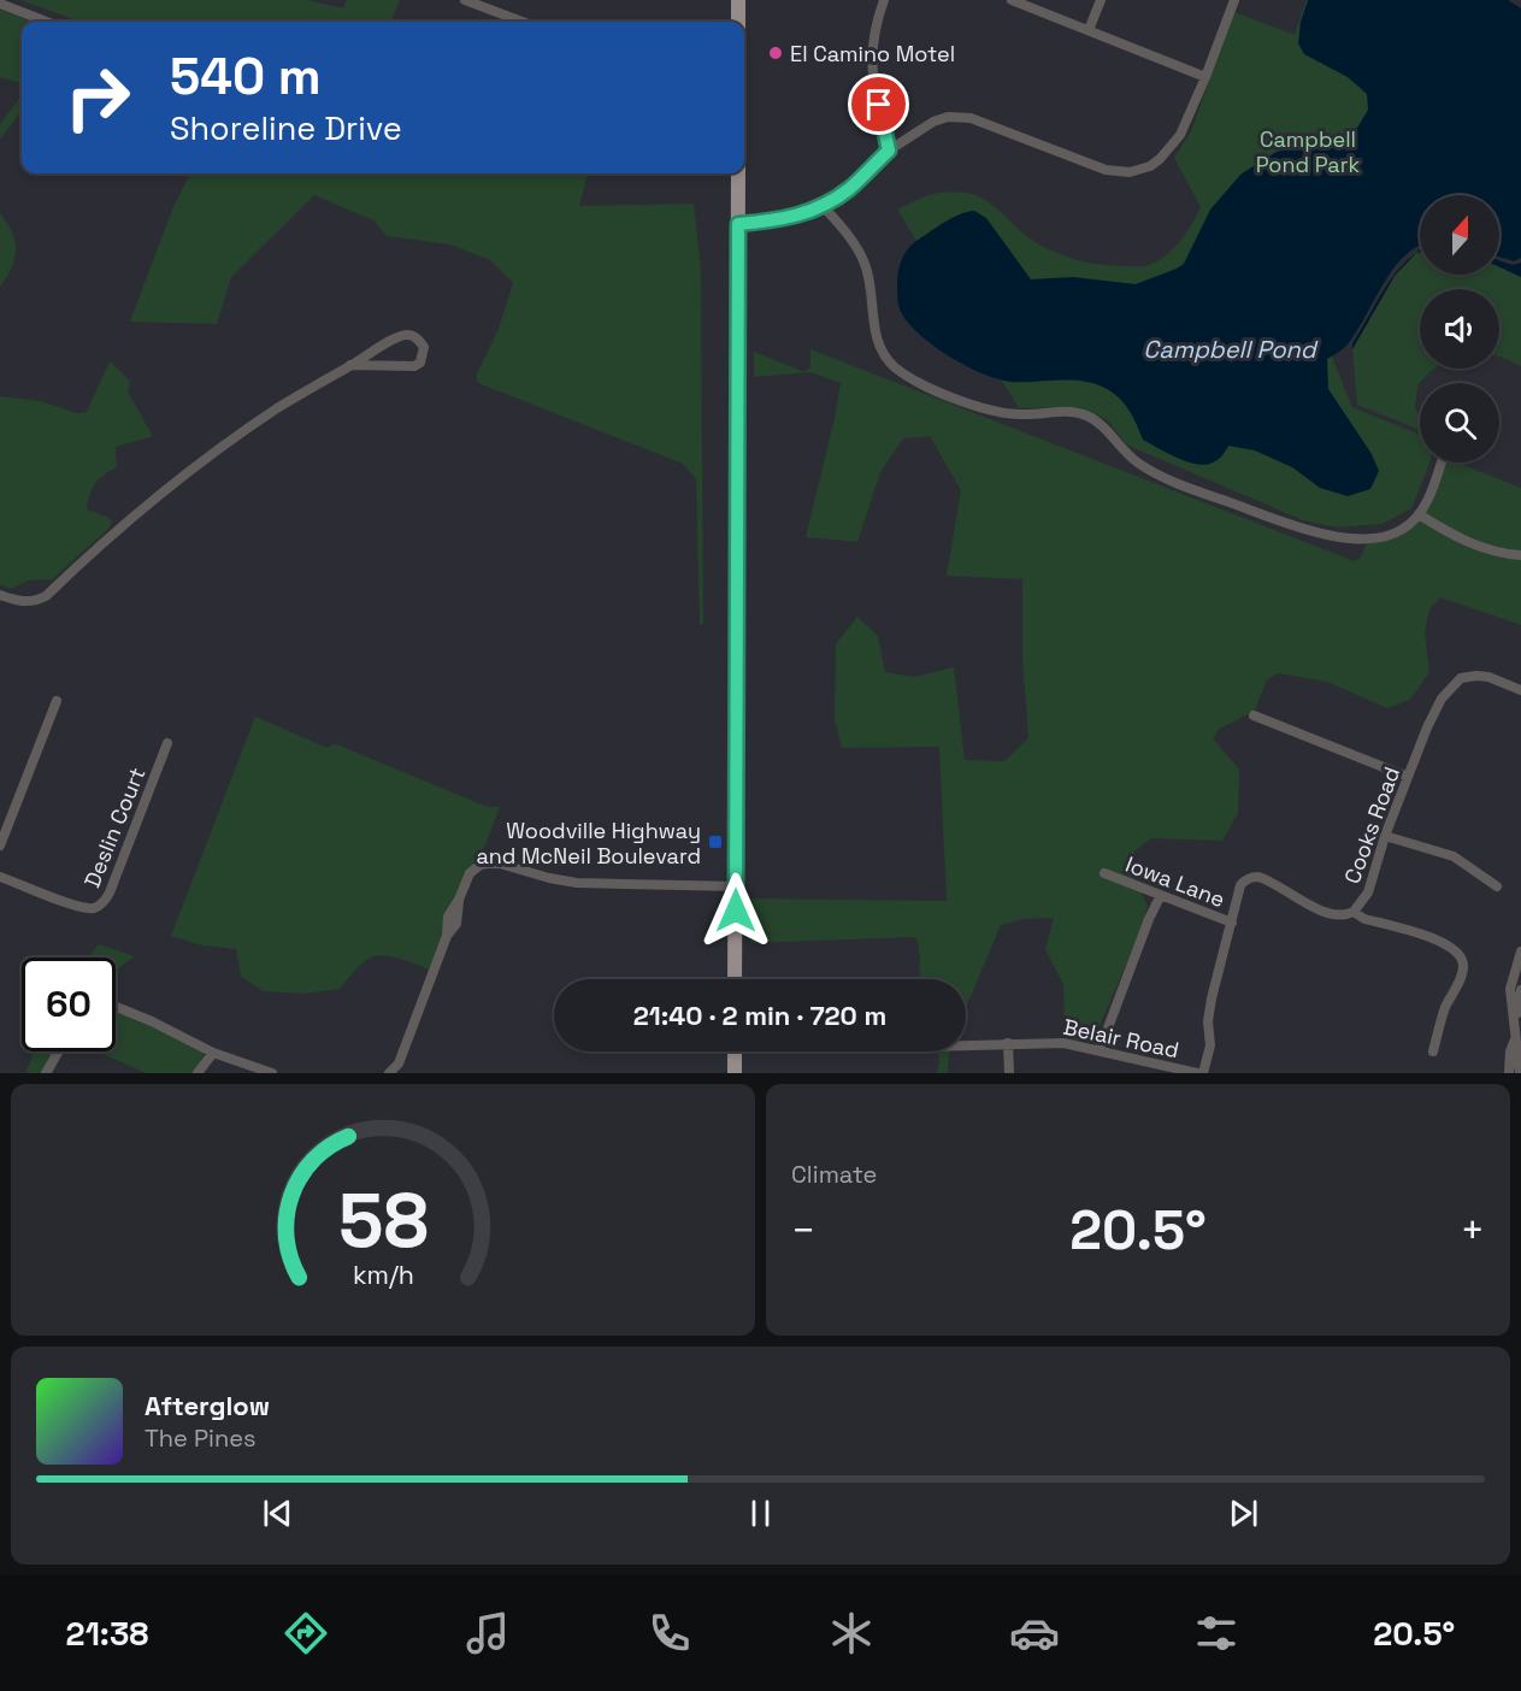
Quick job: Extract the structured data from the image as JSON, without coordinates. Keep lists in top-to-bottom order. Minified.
{"streets":{"street":["Cooks Road","Deslin Court","Iowa Lane","Belair Road"]},"crossings":[["Cooks Road","Iowa Lane"]],"water":["Campbell Pond"],"parks":["Campbell Pond Park"],"places":{"other":["El Camino Motel"],"transit":["Woodville Highway and McNeil Boulevard"]},"north":"top","page":{"turn":["540 m","Shoreline Drive"],"limit":"60","trip":"21:40 · 2 min · 720 m","tile":"Climate","heat":["−","20.5°","+"],"song":["Afterglow","The Pines"],"tabs":["21:38","20.5°"],"gauge":["58","km/h"]}}
